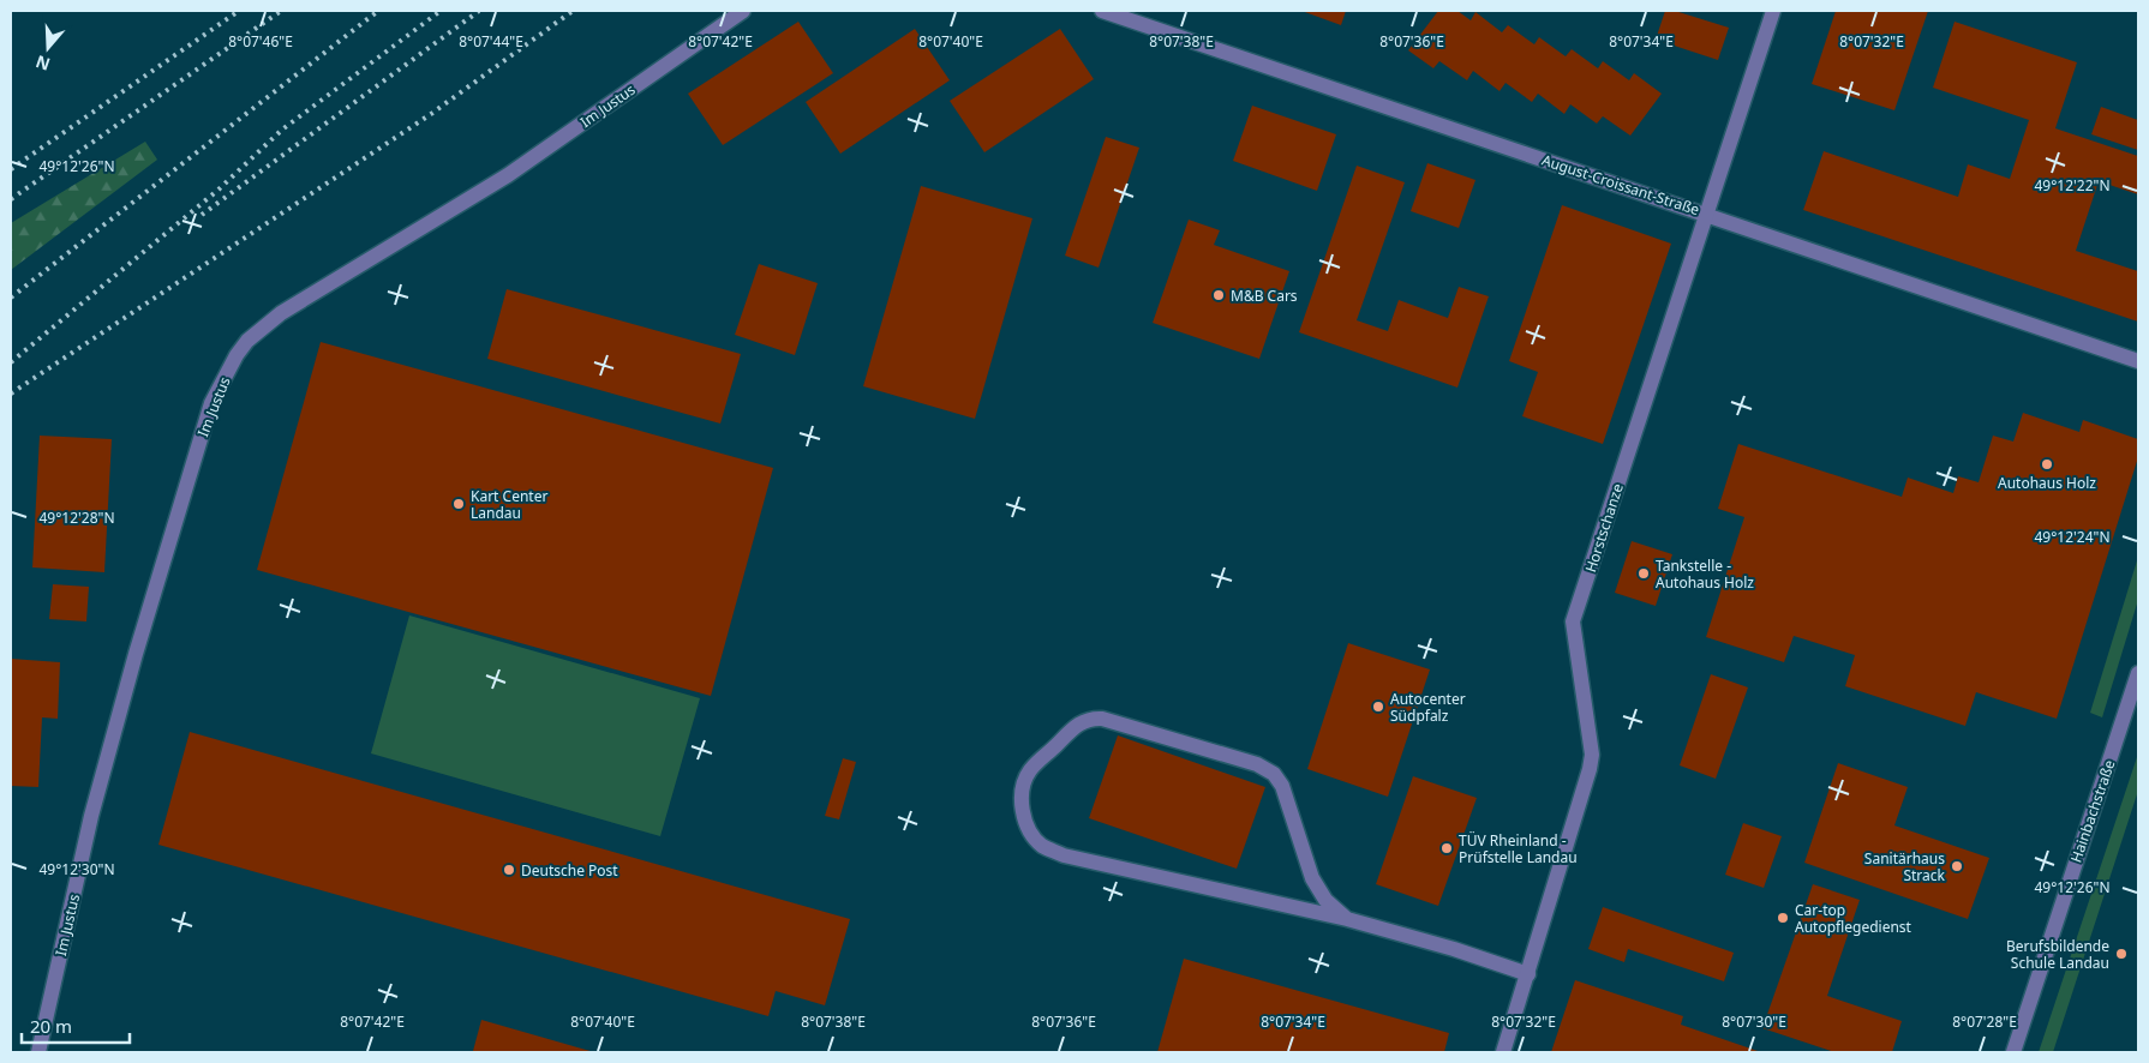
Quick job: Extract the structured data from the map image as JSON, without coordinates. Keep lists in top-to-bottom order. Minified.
{"streets":{"street":["Im Justus","August-Croissant-Straße","Horstschanze","Hainbachstraße"]},"crossings":[["August-Croissant-Straße","Horstschanze"]],"places":["M&B Cars","Autohaus Holz","Kart Center Landau","Tankstelle - Autohaus Holz","Autocenter Südpfalz","TÜV Rheinland - Prüfstelle Landau","Sanitärhaus Strack","Deutsche Post","Car-top Autopflegedienst","Berufsbildende Schule Landau"],"scale_bar":"20 m","north":"bottom","coordinates":["8°07'46\"E","8°07'44\"E","8°07'42\"E","8°07'40\"E","8°07'38\"E","8°07'36\"E","8°07'34\"E","8°07'32\"E","49°12'26\"N","49°12'22\"N","49°12'28\"N","49°12'24\"N","49°12'30\"N","8°07'30\"E","8°07'28\"E"]}
